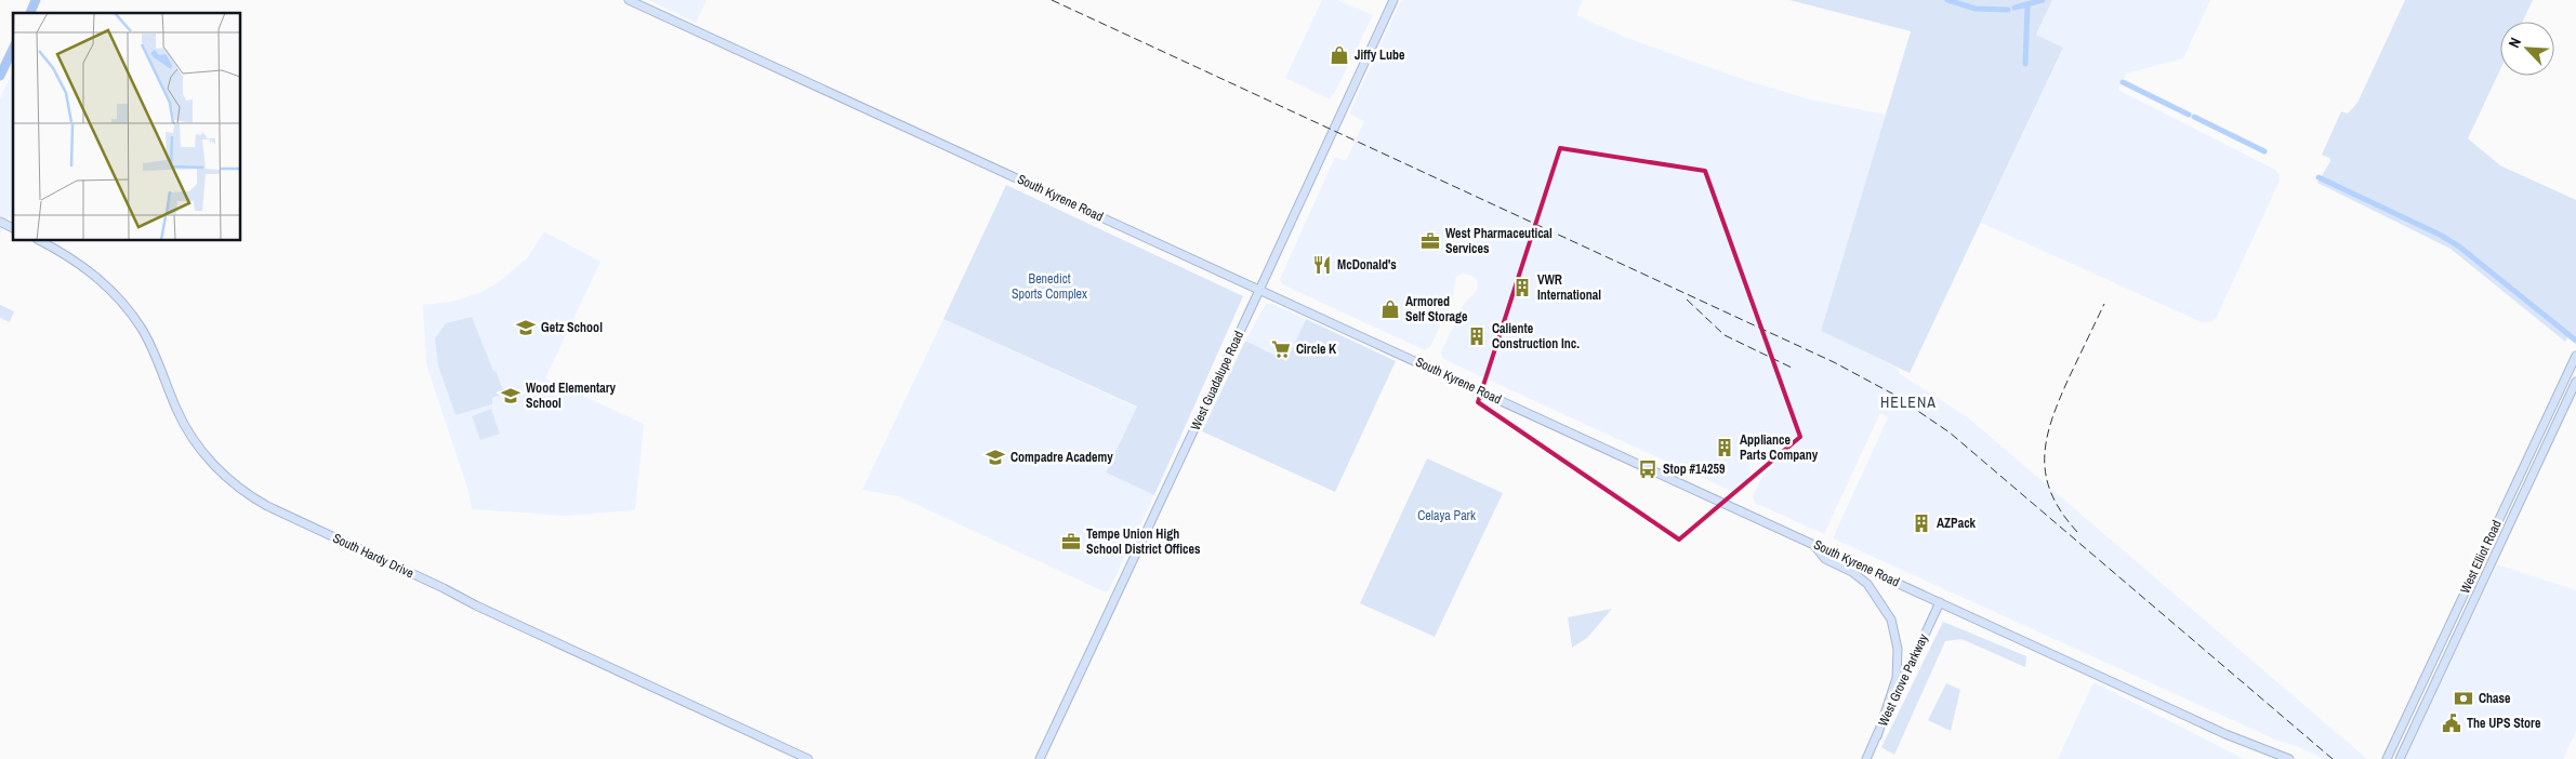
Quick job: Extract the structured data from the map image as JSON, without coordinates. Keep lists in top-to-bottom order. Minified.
{"streets":{"main road":["South Kyrene Road","West Guadalupe Road","South Hardy Drive","West Elliot Road","West Grove Parkway"]},"crossings":[["South Kyrene Road","West Guadalupe Road"],["South Kyrene Road","West Grove Parkway"]],"districts":["HELENA"],"parks":["Benedict Sports Complex","Celaya Park"],"places":{"shop":["Jiffy Lube","Armored Self Storage"],"office":["West Pharmaceutical Services","Tempe Union High School District Offices"],"restaurant":["McDonald's"],"building":["VWR International","Caliente Construction Inc.","Appliance Parts Company","AZPack"],"school or university":["Getz School","Wood Elementary School","Compadre Academy"],"supermarket":["Circle K"],"bus stop":["Stop #14259"],"bank":["Chase"],"public building":["The UPS Store"]},"north":"top left"}
